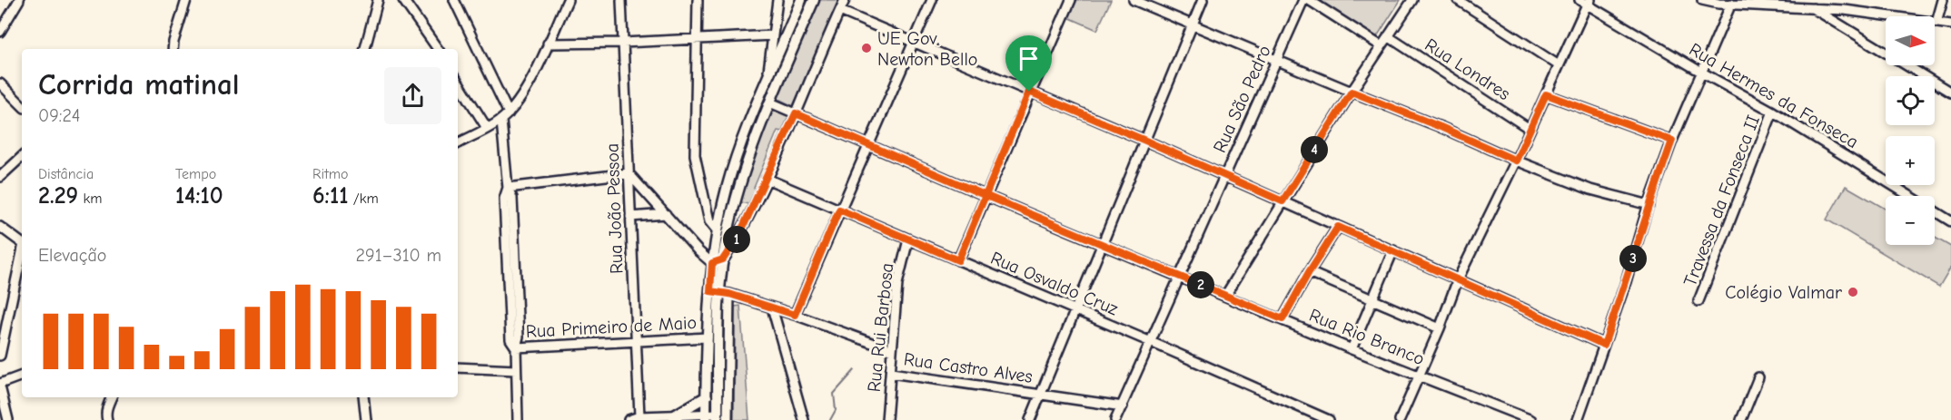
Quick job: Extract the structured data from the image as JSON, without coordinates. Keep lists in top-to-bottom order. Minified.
{"streets":{"street":["Rua Londres","Rua Hermes da Fonseca","Rua São Pedro","Travessa da Fonseca II","Rua João Pessoa","Rua Osvaldo Cruz","Rua Primeiro de Maio","Rua Rui Barbosa","Rua Rio Branco","Rua Castro Alves"]},"crossings":[["Rua Hermes da Fonseca","Travessa da Fonseca II"],["Rua São Pedro","Rua Osvaldo Cruz"],["Rua São Pedro","Rua Rio Branco"],["Rua São Pedro","Rua Castro Alves"],["Rua João Pessoa","Rua Primeiro de Maio"],["Rua Osvaldo Cruz","Rua Rui Barbosa"],["Rua Rui Barbosa","Rua Castro Alves"]],"places":["UE Gov. Newton Bello","Colégio Valmar"],"north":"right","page":{"map_buttons":["+","−"],"heading":["Corrida matinal","09:24"],"pins":["4","1","3","2"],"stats":[["Distância","2.29 km"],["Tempo","14:10"],["Ritmo","6:11 /km"]],"chart":["Elevação","291–310 m"]}}
